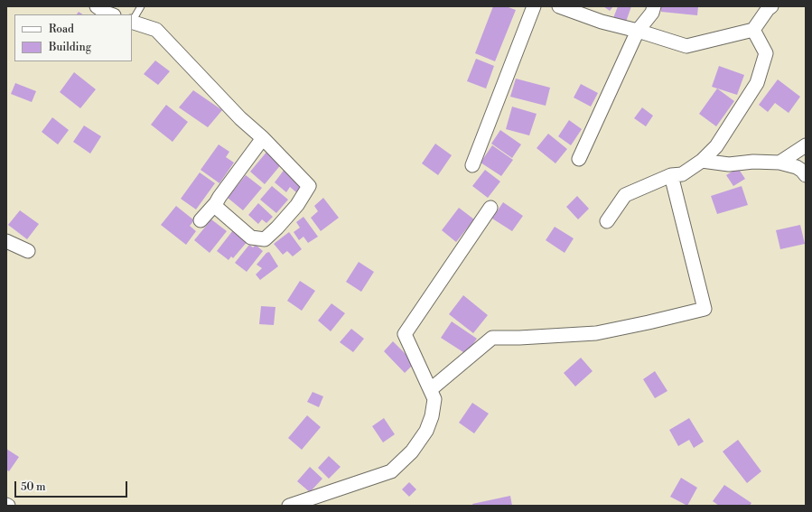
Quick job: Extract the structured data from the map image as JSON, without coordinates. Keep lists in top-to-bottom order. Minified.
{"legend":["Road","Building"],"scale_bar":"50 m"}
